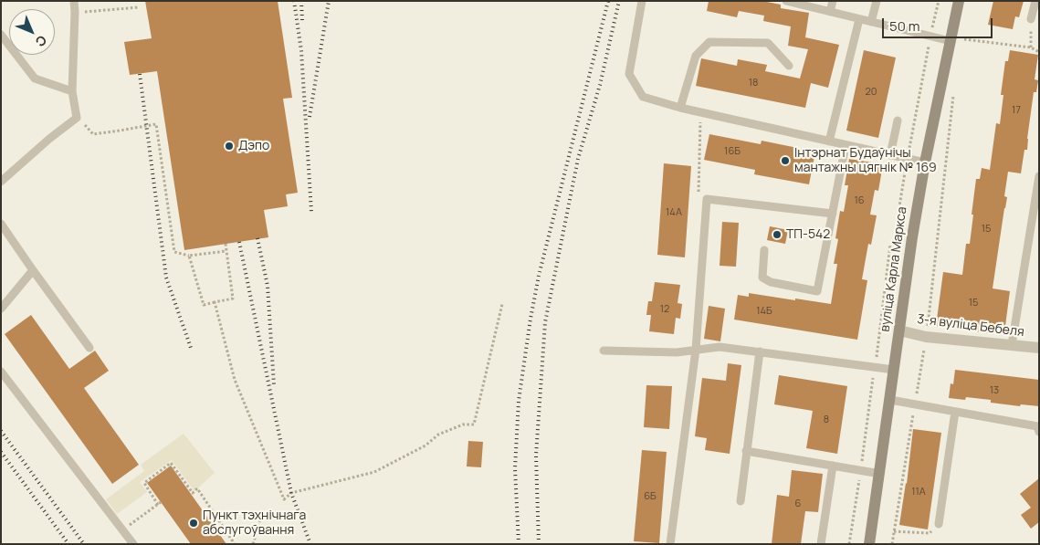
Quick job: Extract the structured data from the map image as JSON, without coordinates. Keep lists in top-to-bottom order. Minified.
{"streets":{"main road":["вуліца Карла Маркса"],"street":["3-я вуліца Бебеля"]},"crossings":[["вуліца Карла Маркса","3-я вуліца Бебеля"]],"places":["Дэпо","Інтэрнат Будаўнічы мантажны цягнік № 169","ТП-542","Пункт тэхнічнага абслугоўвання"],"house_numbers":["18","20","17","16Б","16","14А","15","15","12","14Б","13","8","11А","6Б","6"],"scale_bar":"50 m","north":"bottom right"}
